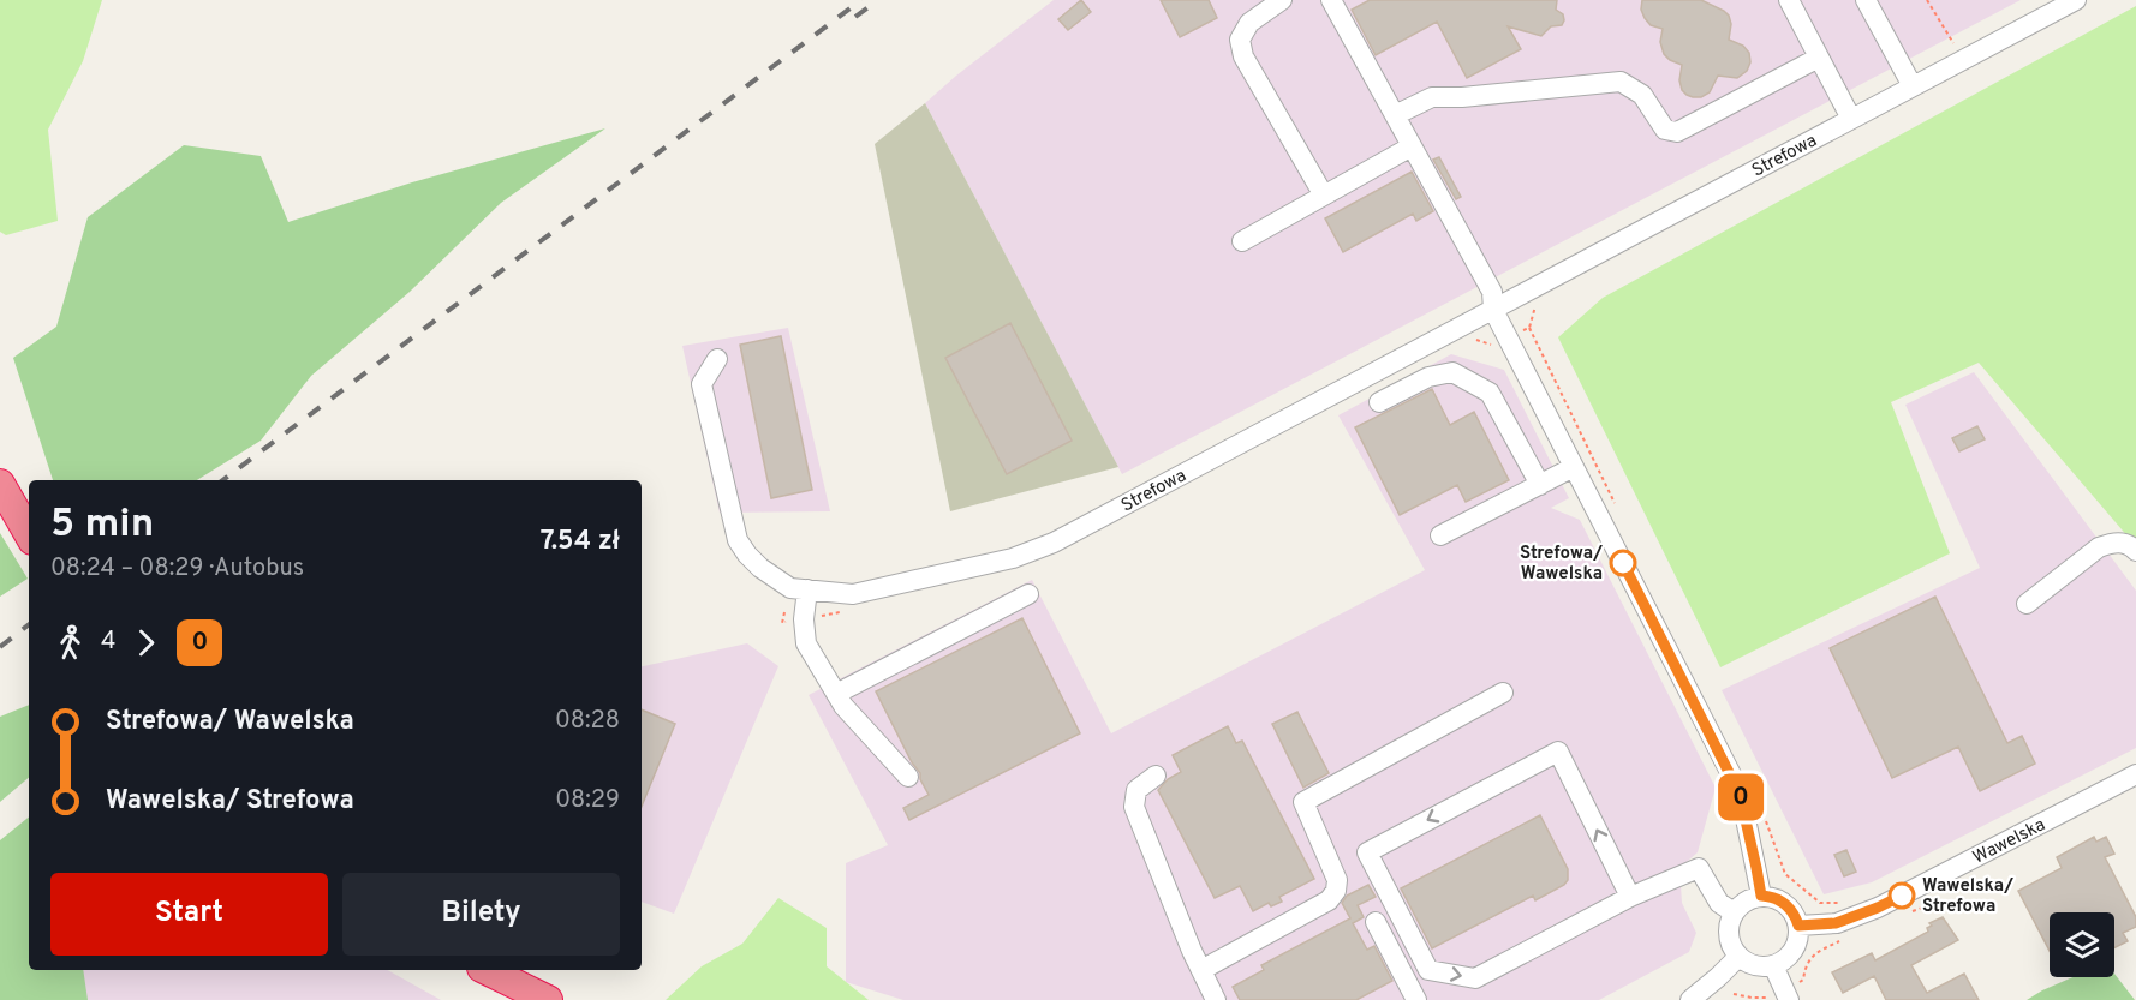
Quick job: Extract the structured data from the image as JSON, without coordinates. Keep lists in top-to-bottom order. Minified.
{"streets":{"street":["Strefowa","Wawelska"]},"places":["Strefowa/ Wawelska","Wawelska/ Strefowa"],"lines":["bus line 0"],"page":{"on_map":"0","heading":["5 min","08:24 – 08:29 · Autobus","7.54 zł"],"legs":["4","0"],"list":[{"name":"Strefowa/ Wawelska","value":"08:28"},{"name":"Wawelska/ Strefowa","value":"08:29"}],"buttons":["Start","Bilety"]}}
